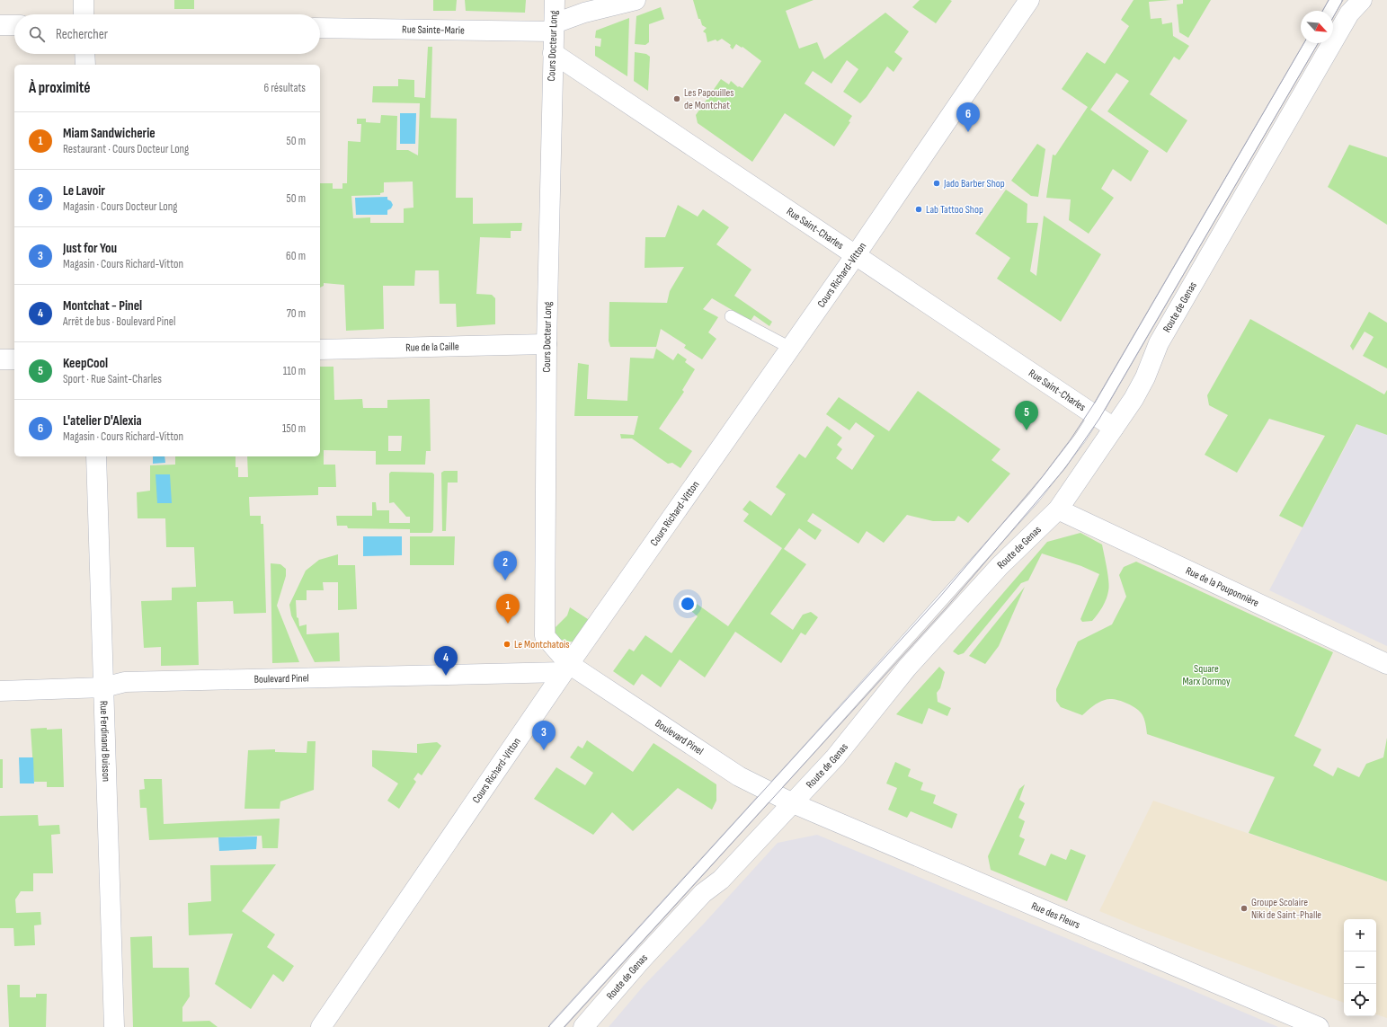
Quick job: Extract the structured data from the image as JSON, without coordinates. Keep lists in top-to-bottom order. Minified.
{"streets":{"street":["Rue Sainte-Marie","Cours Docteur Long","Rue Saint-Charles","Cours Richard-Vitton","Route de Genas","Rue de la Caille","Rue de la Pouponnière","Boulevard Pinel","Rue Ferdinand Buisson","Rue des Fleurs"]},"crossings":[["Rue Sainte-Marie","Cours Docteur Long"],["Cours Docteur Long","Rue Saint-Charles"],["Cours Docteur Long","Cours Richard-Vitton"],["Cours Docteur Long","Rue de la Caille"],["Cours Docteur Long","Boulevard Pinel"],["Rue Saint-Charles","Cours Richard-Vitton"],["Rue Saint-Charles","Route de Genas"],["Cours Richard-Vitton","Boulevard Pinel"],["Route de Genas","Rue de la Pouponnière"],["Route de Genas","Boulevard Pinel"],["Route de Genas","Rue des Fleurs"],["Boulevard Pinel","Rue Ferdinand Buisson"],["Boulevard Pinel","Rue des Fleurs"]],"parks":["Square Marx Dormoy"],"places":["Les Papouilles de Montchat","Jado Barber Shop","Lab Tattoo Shop","Le Montchatois","Groupe Scolaire Niki de Saint-Phalle"],"north":"bottom right","page":{"search":"Rechercher","heading":["À proximité","6 résultats"],"pins":["6","5","2","1","4","3"],"list":[{"mark":"1","name":"Miam Sandwicherie","note":"Restaurant · Cours Docteur Long","value":"50 m"},{"mark":"2","name":"Le Lavoir","note":"Magasin · Cours Docteur Long","value":"50 m"},{"mark":"3","name":"Just for You","note":"Magasin · Cours Richard-Vitton","value":"60 m"},{"mark":"4","name":"Montchat - Pinel","note":"Arrêt de bus · Boulevard Pinel","value":"70 m"},{"mark":"5","name":"KeepCool","note":"Sport · Rue Saint-Charles","value":"110 m"},{"mark":"6","name":"L'atelier D'Alexia","note":"Magasin · Cours Richard-Vitton","value":"150 m"}],"map_buttons":["+","−"]}}
